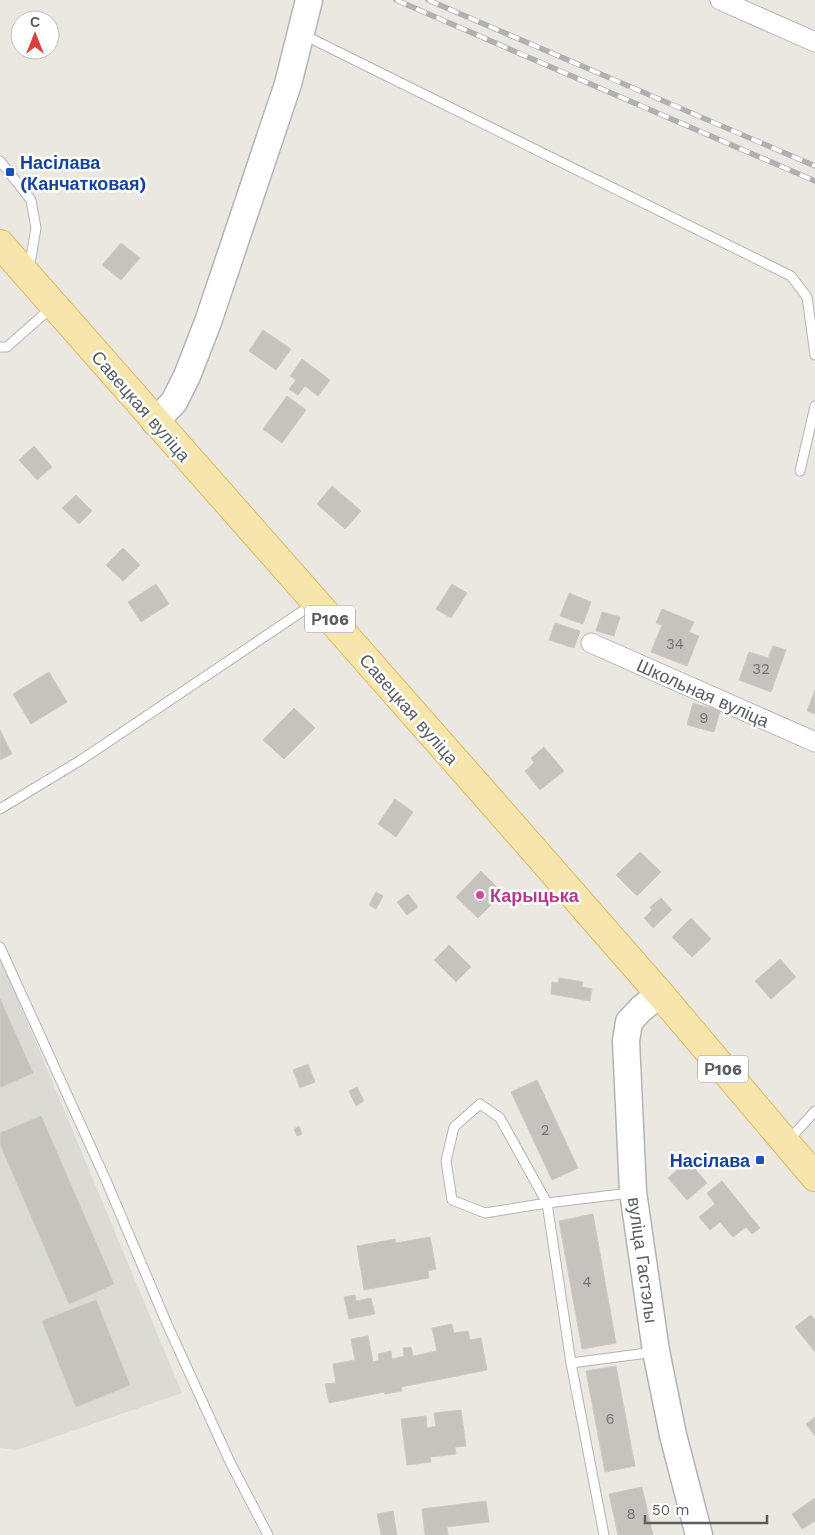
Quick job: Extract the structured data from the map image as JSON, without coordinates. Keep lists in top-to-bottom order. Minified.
{"streets":{"main road":["Савецкая вуліца","Р106"],"street":["Школьная вуліца","вуліца Гастэлы"]},"crossings":[["Савецкая вуліца","вуліца Гастэлы"]],"places":{"transit":["Насілава (Канчатковая)","Насілава"],"other":["Карыцька"]},"house_numbers":["34","32","9","2","4","6","8"],"scale_bar":"50 m","north":"top"}
